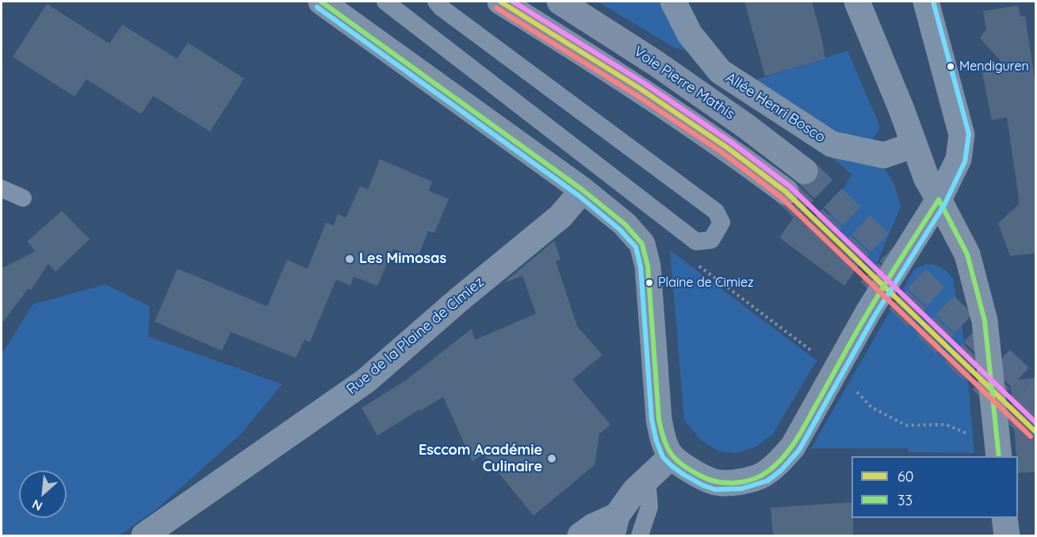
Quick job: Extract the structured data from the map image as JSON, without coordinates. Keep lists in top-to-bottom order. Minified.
{"streets":{"highway":["Voie Pierre Mathis"],"street":["Allée Henri Bosco","Rue de la Plaine de Cimiez"]},"places":["Mendiguren","Les Mimosas","Plaine de Cimiez","Esccom Académie Culinaire"],"lines":["transit line 60","transit line 33"],"legend":["60","33"],"north":"bottom left"}
